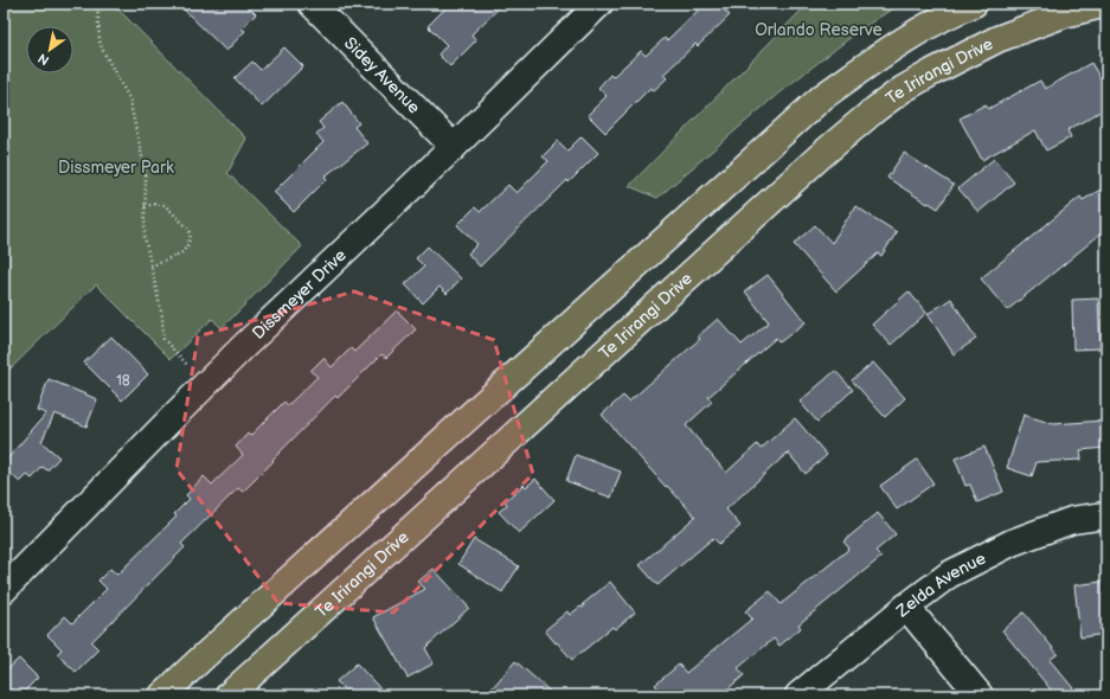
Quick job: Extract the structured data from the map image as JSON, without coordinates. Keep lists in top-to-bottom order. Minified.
{"streets":{"main road":["Te Irirangi Drive"],"street":["Sidey Avenue","Dissmeyer Drive","Zelda Avenue"]},"crossings":[["Sidey Avenue","Dissmeyer Drive"]],"parks":["Orlando Reserve","Dissmeyer Park"],"house_numbers":["18"],"north":"bottom left"}
